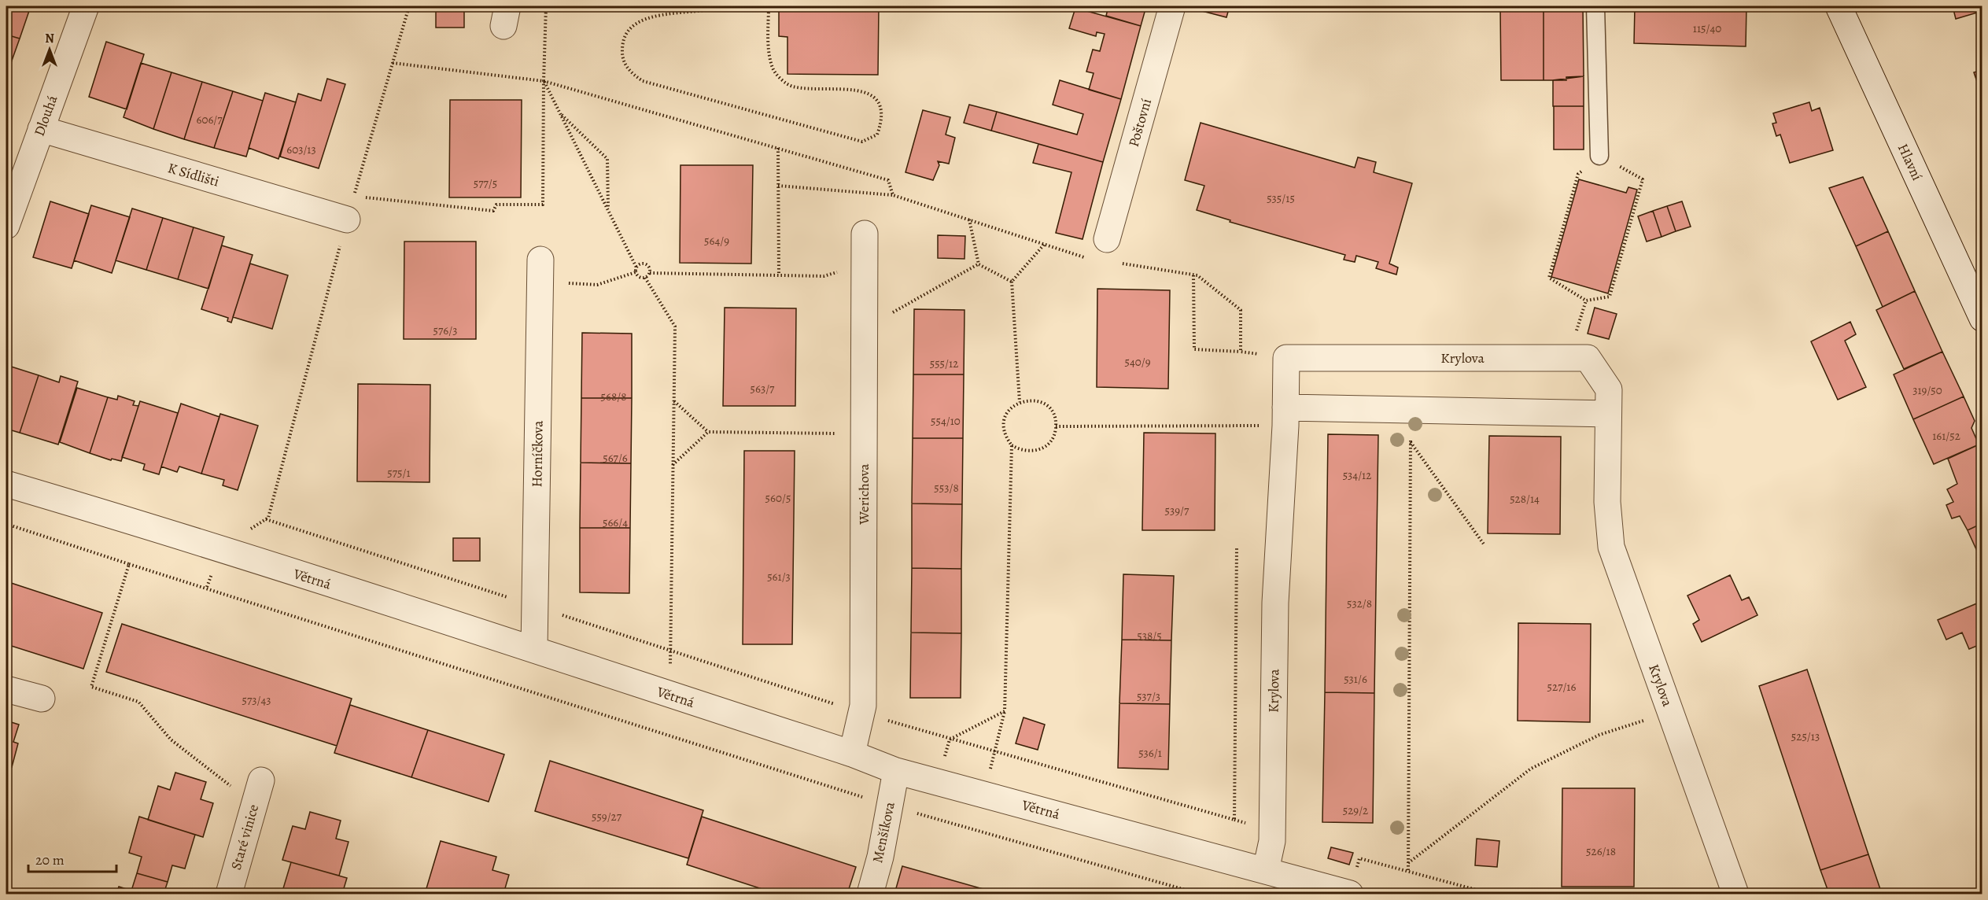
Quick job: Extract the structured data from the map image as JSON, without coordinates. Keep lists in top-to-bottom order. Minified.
{"streets":{"street":["Dlouhá","Poštovní","Hlavní","K Sídlišti","Krylova","Horníčkova","Werichova","Větrná","Menšíkova","Staré vinice"]},"crossings":[["Dlouhá","K Sídlišti"],["Krylova","Větrná"],["Horníčkova","Větrná"],["Werichova","Větrná"],["Větrná","Menšíkova"]],"house_numbers":["115/40","606/7","603/13","577/5","535/15","564/9","576/3","540/9","555/12","563/7","319/50","568/8","554/10","161/52","567/6","575/1","534/12","553/8","560/5","528/14","539/7","566/4","561/3","532/8","538/5","531/6","527/16","537/3","573/43","525/13","536/1","529/2","559/27","526/18"],"scale_bar":"20 m","north":"top"}
